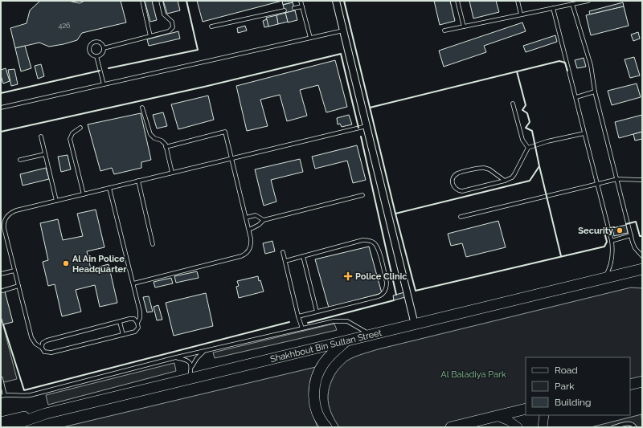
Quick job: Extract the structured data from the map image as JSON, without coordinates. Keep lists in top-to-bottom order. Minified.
{"streets":{"main road":["Shakhbout Bin Sultan Street"]},"parks":["Al Baladiya Park"],"places":{"other":["Security","Al Ain Police Headquarter"],"health":["Police Clinic"]},"house_numbers":["426"],"legend":["Road","Park","Building"]}
